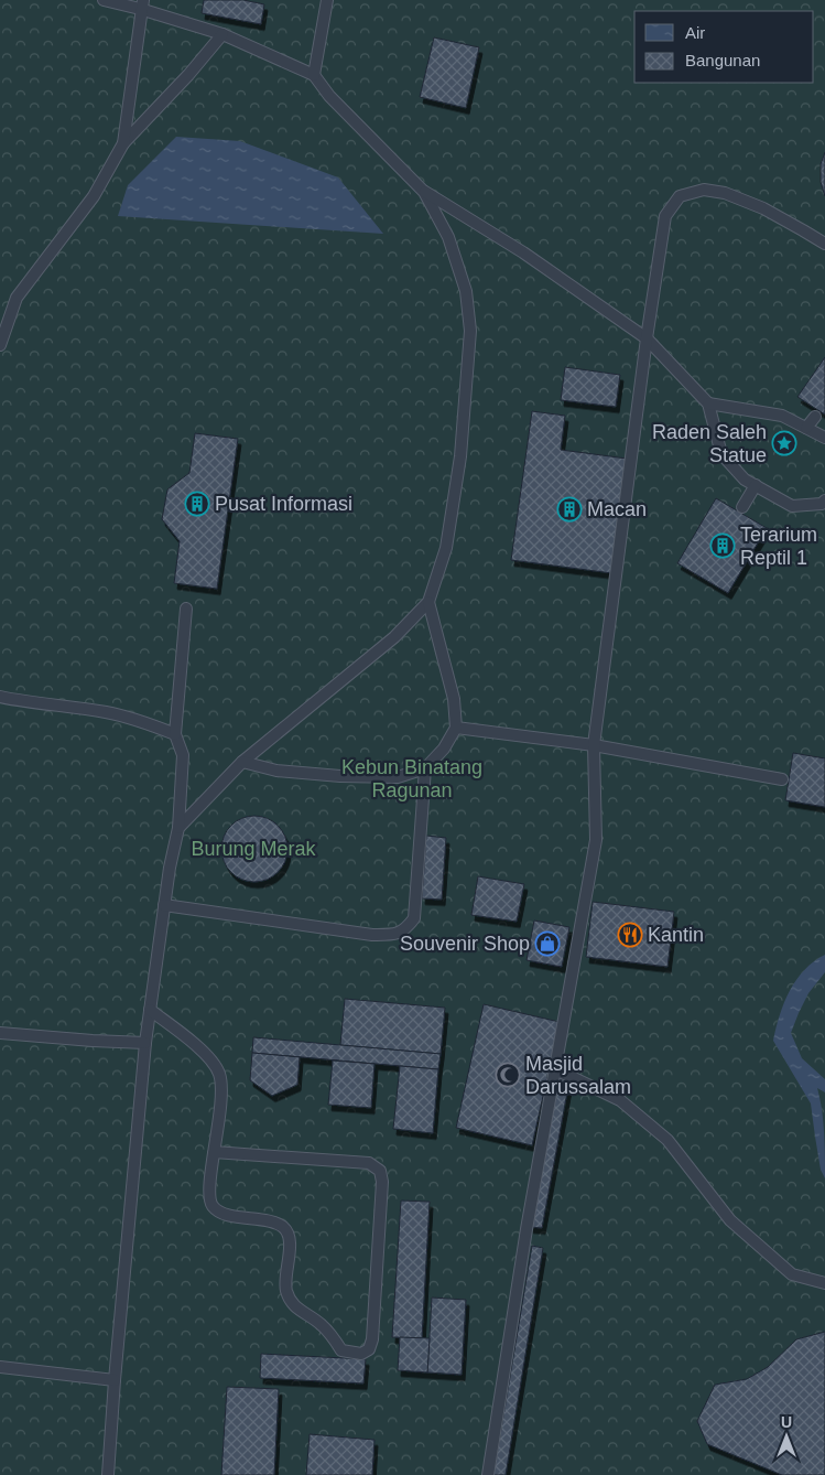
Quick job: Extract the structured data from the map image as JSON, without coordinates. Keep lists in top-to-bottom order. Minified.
{"parks":["Kebun Binatang Ragunan","Burung Merak"],"places":{"place":["Raden Saleh Statue"],"building":["Pusat Informasi","Macan","Terarium Reptil 1"],"restaurant":["Kantin"],"shop":["Souvenir Shop"],"mosque":["Masjid Darussalam"]},"legend":["Air","Bangunan"],"north":"top"}
